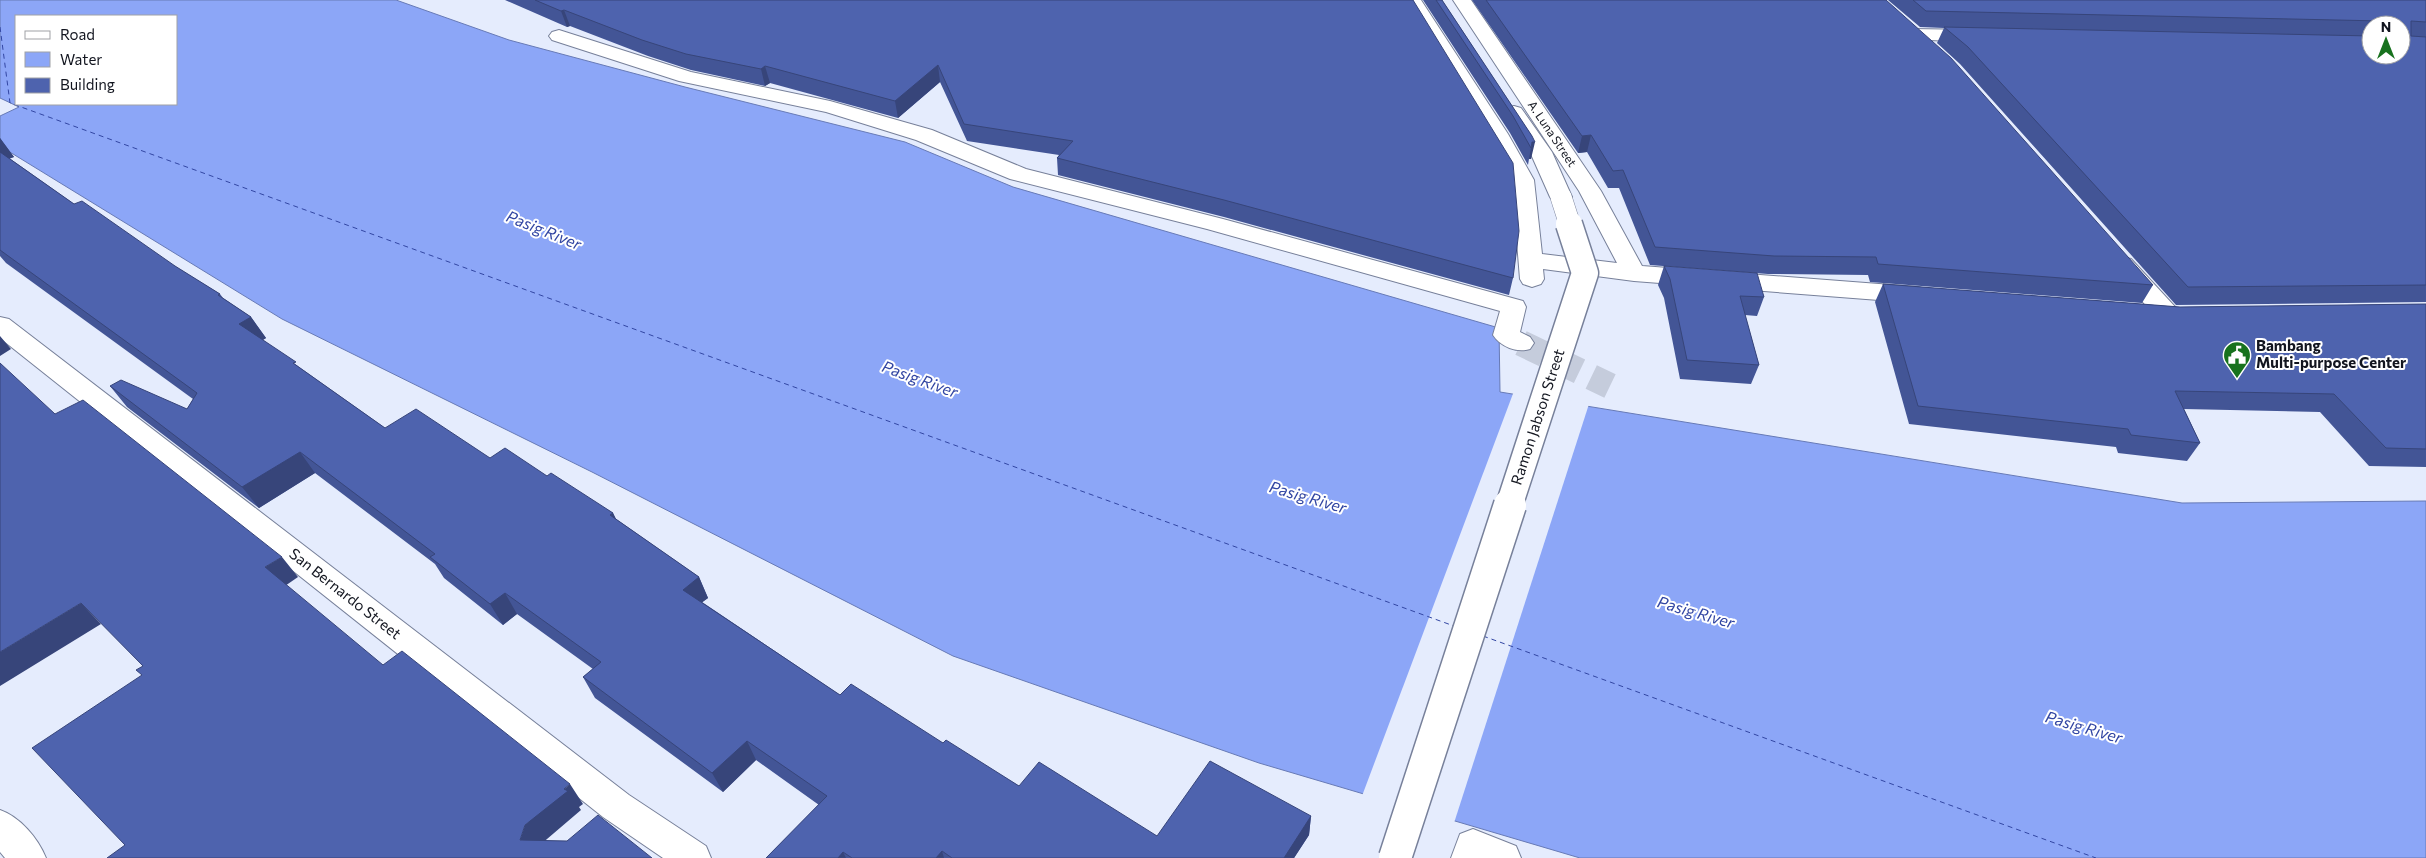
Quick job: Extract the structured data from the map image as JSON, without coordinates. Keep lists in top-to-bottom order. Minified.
{"streets":{"street":["A. Luna Street","Ramon Jabson Street","San Bernardo Street"]},"crossings":[["A. Luna Street","Ramon Jabson Street"]],"water":["Pasig River"],"places":{"public building":["Bambang Multi-purpose Center"]},"legend":["Road","Water","Building"],"north":"top"}
